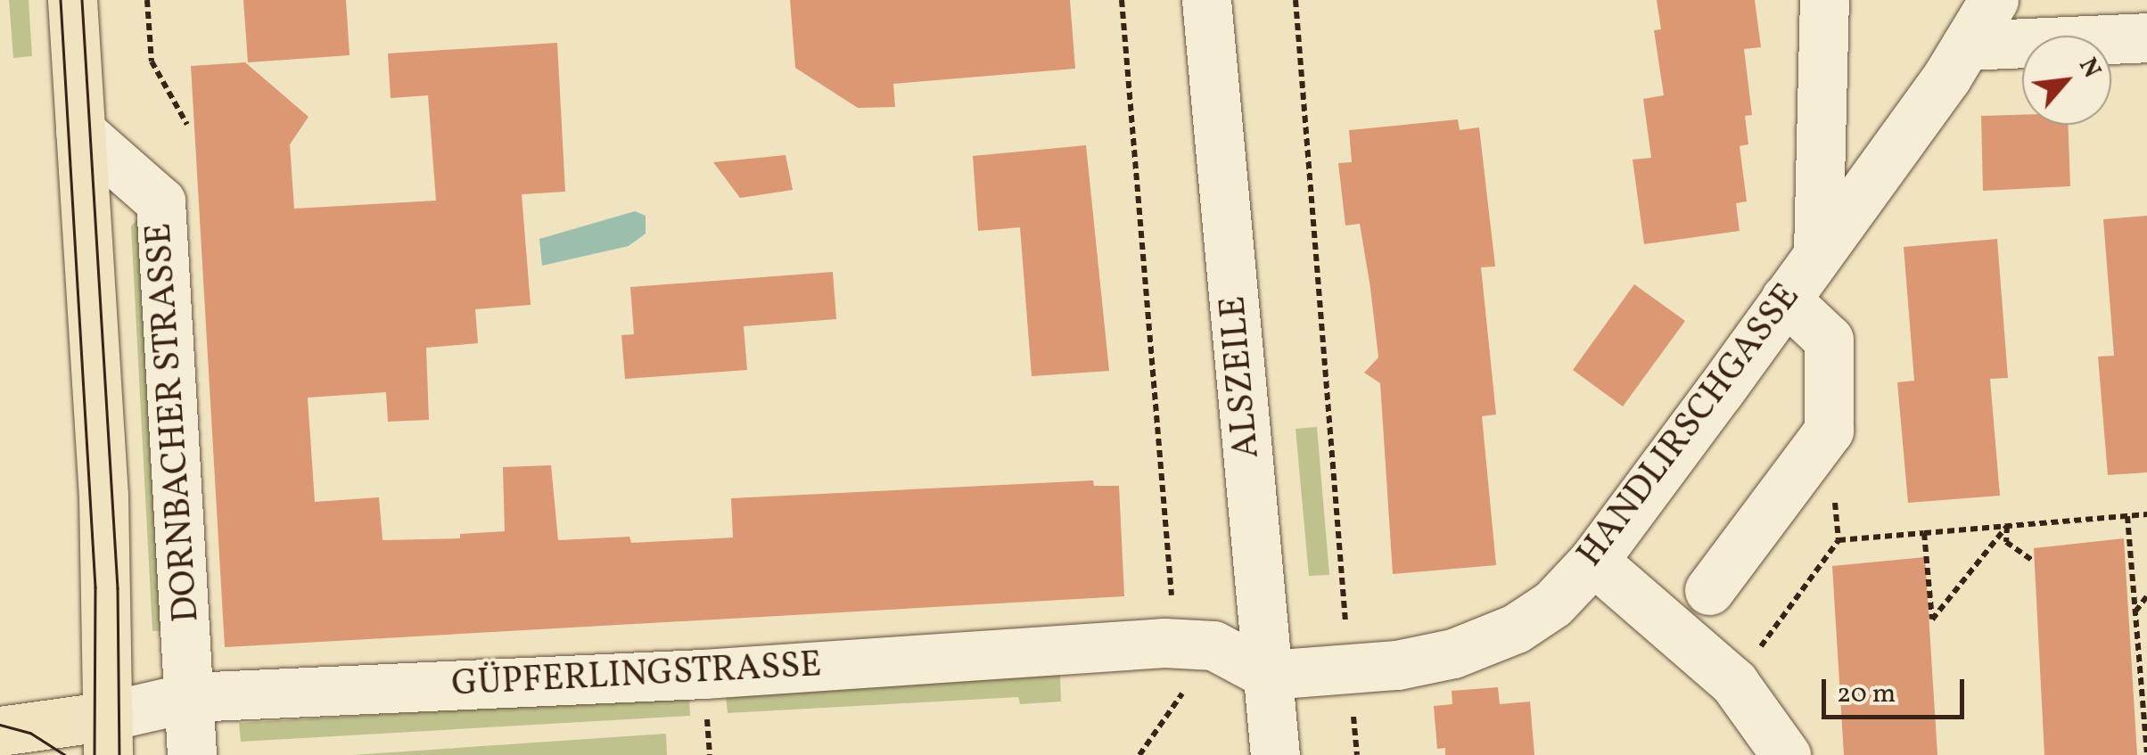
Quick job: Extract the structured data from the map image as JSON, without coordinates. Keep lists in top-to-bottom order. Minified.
{"streets":{"main road":["DORNBACHER STRASSE","GÜPFERLINGSTRASSE"],"street":["ALSZEILE","HANDLIRSCHGASSE"]},"crossings":[["ALSZEILE","HANDLIRSCHGASSE"],["ALSZEILE","GÜPFERLINGSTRASSE"],["DORNBACHER STRASSE","GÜPFERLINGSTRASSE"],["HANDLIRSCHGASSE","GÜPFERLINGSTRASSE"]],"scale_bar":"20 m","north":"top right"}
